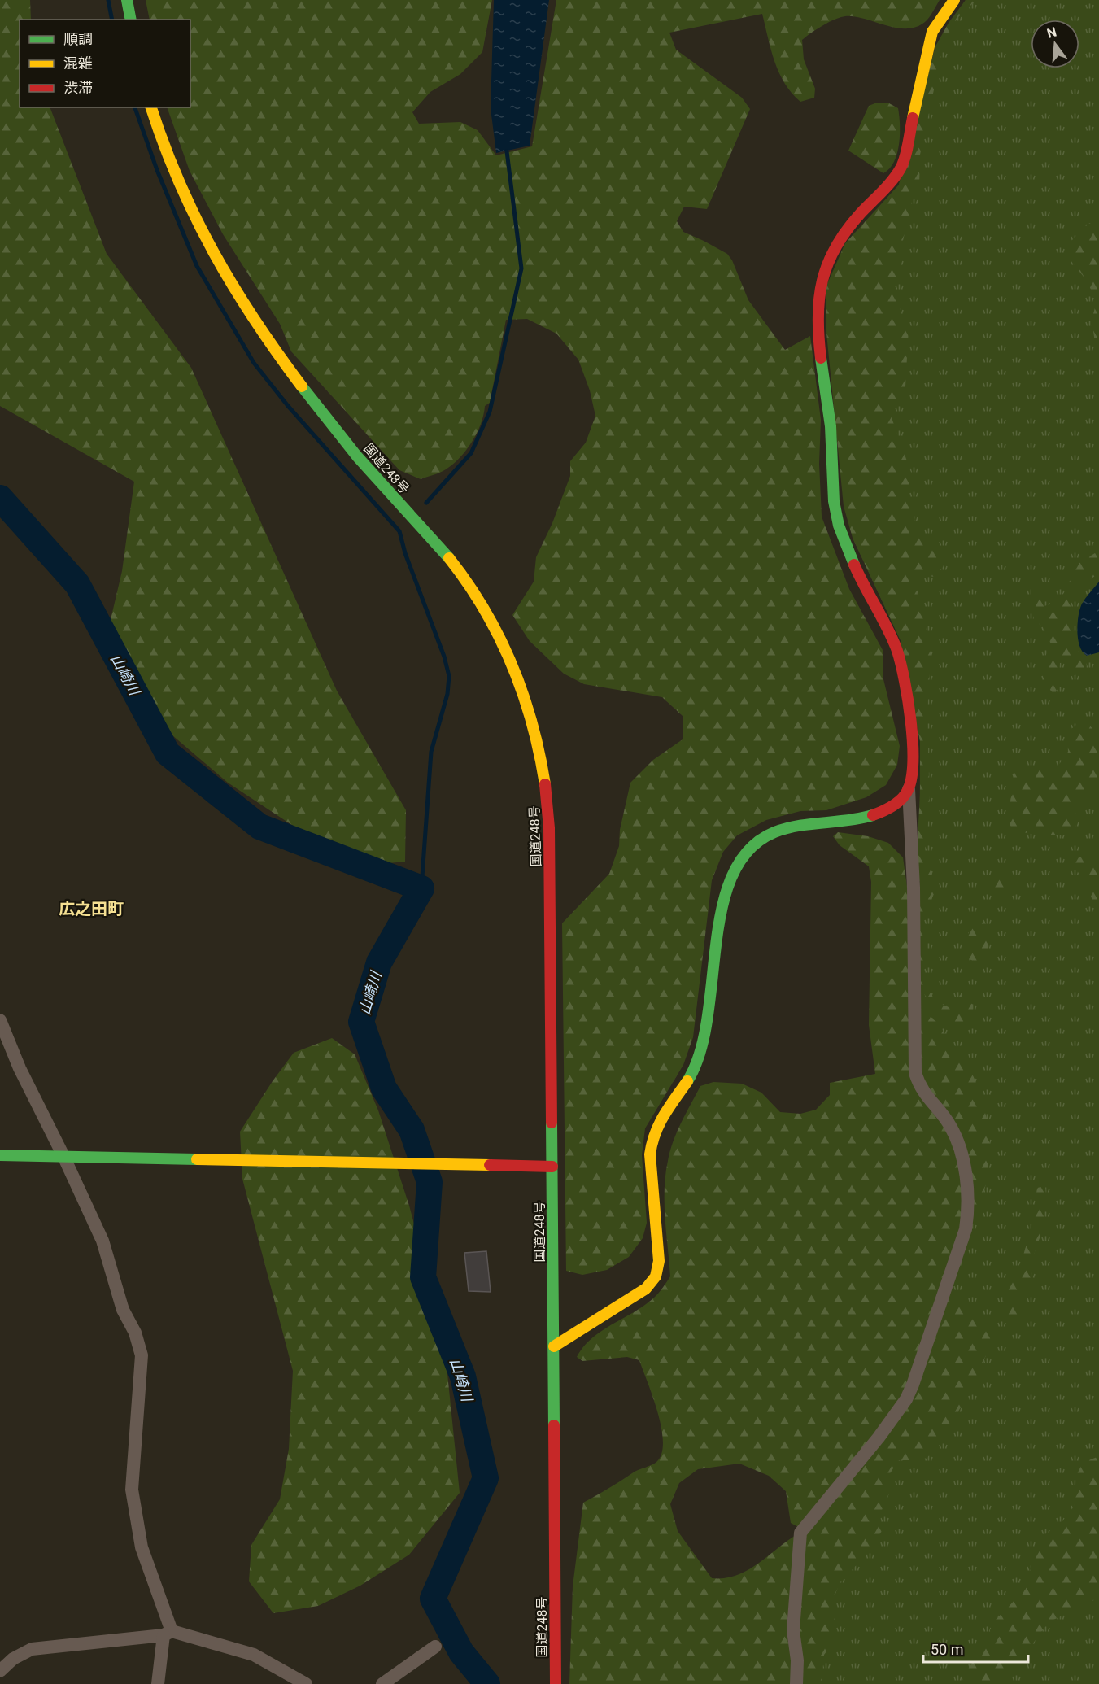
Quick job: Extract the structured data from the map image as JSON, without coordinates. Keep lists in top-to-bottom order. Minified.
{"streets":{"main road":["国道248号"]},"districts":["広之田町"],"water":["山崎川"],"legend":["順調","混雑","渋滞"],"scale_bar":"50 m","north":"top"}
